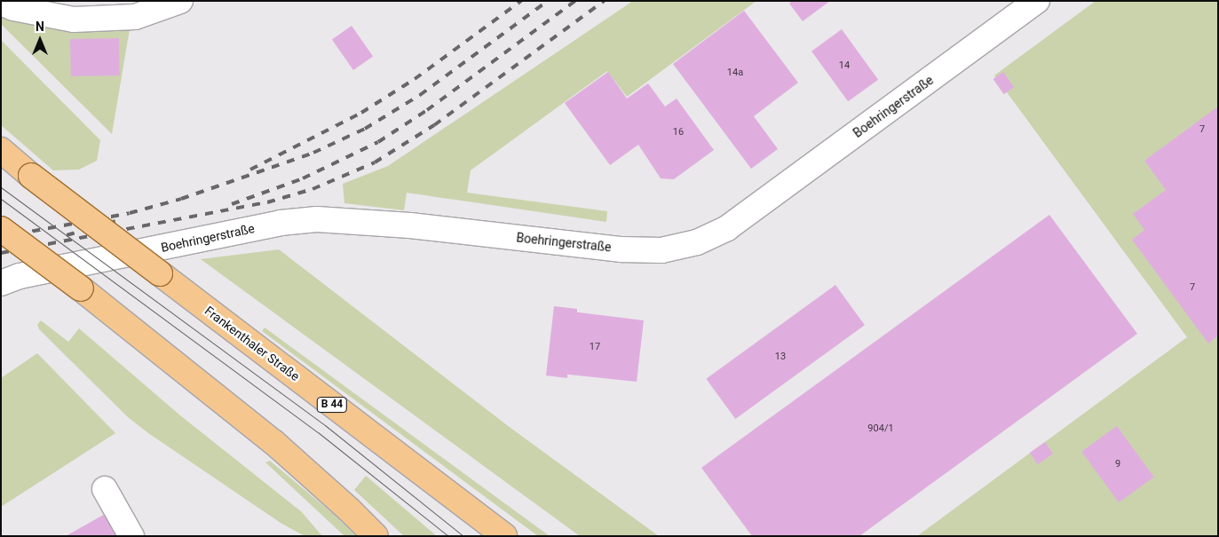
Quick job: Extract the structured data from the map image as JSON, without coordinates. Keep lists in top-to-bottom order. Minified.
{"streets":{"main road":["Frankenthaler Straße","B 44"],"street":["Boehringerstraße"]},"house_numbers":["14","14a","7","16","7","17","13","904/1","9"],"north":"top"}
